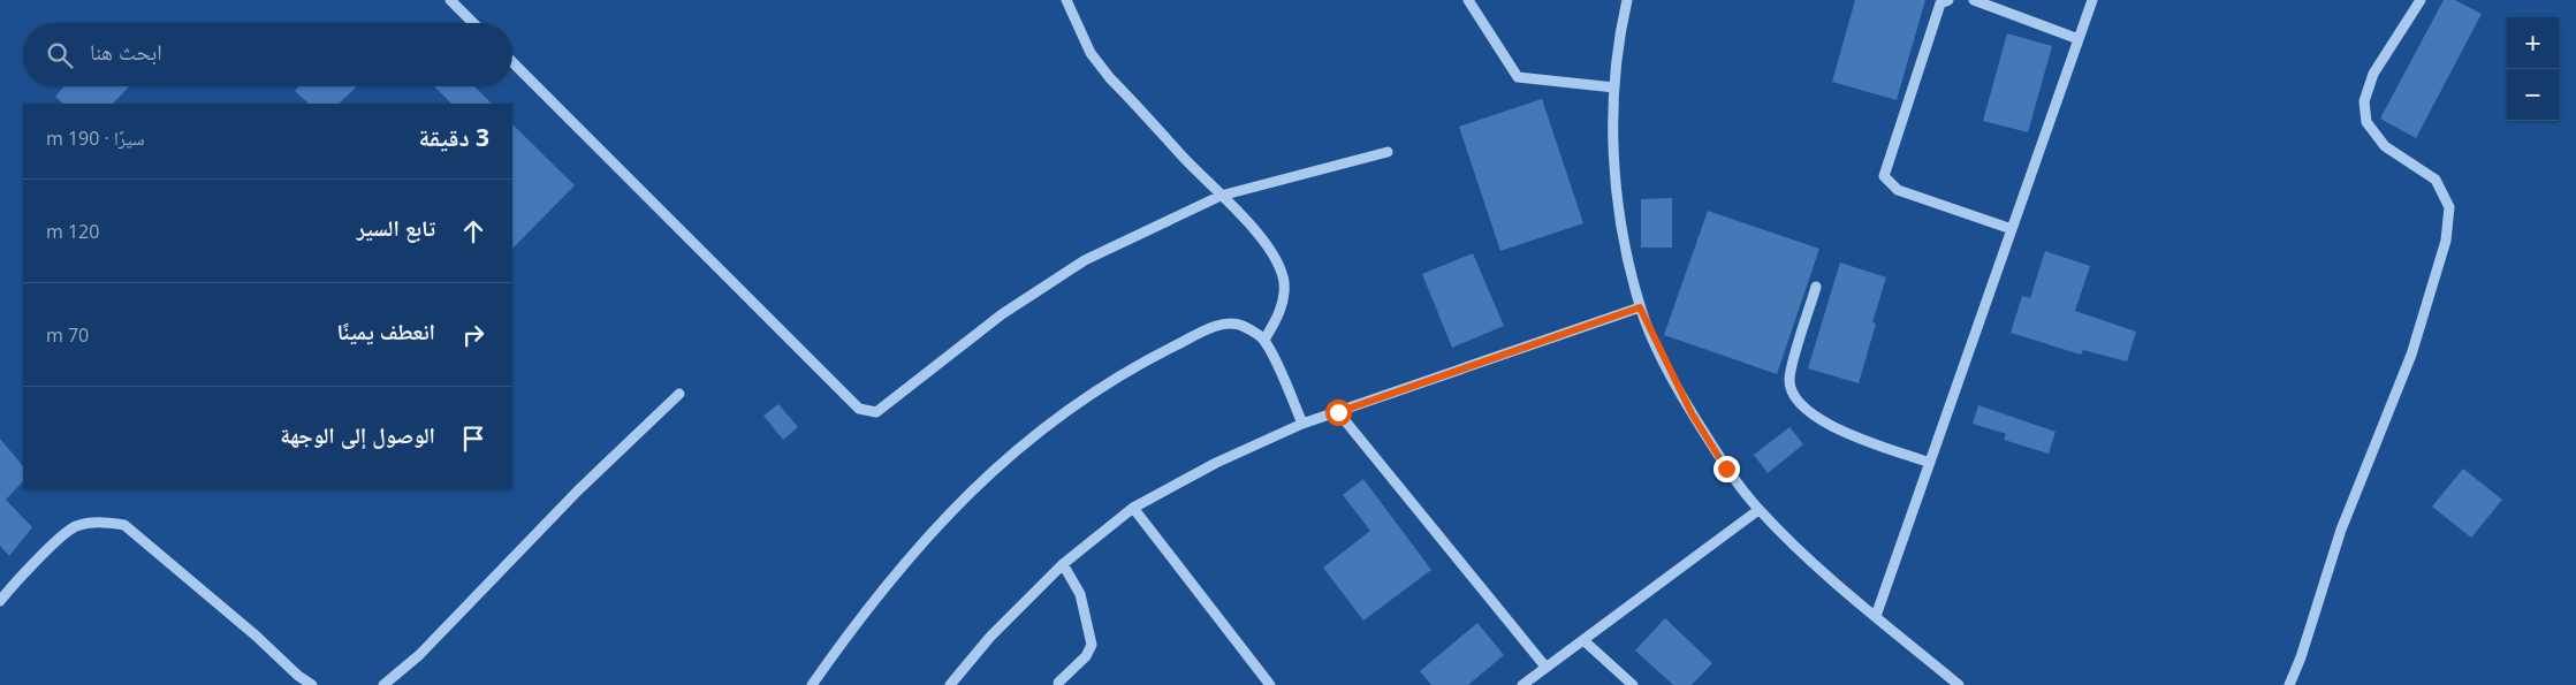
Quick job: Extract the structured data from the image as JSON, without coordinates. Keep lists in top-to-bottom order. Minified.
{"page":{"map_buttons":["+","−"],"search":"ابحث هنا","heading":["3 دقيقة","سيرًا · 190 m"],"list":[["تابع السير","120 m"],["انعطف يمينًا","70 m"],"الوصول إلى الوجهة"]}}
